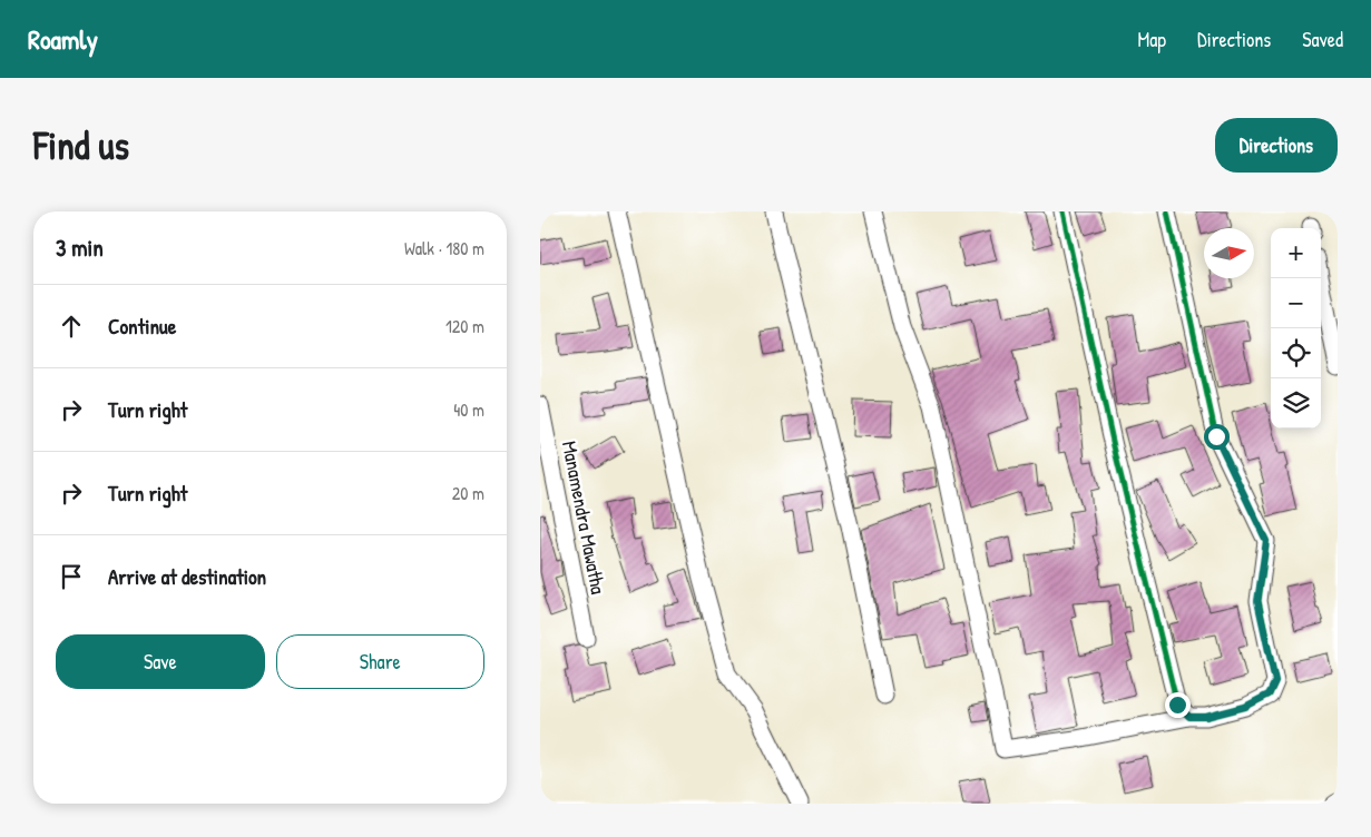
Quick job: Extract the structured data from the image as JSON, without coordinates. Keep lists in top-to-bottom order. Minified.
{"streets":{"street":["Manamendra Mawatha"]},"north":"right","page":{"header":"Roamly","nav":["Map","Directions","Saved"],"buttons":["Directions",["Save","Share"]],"title":"Find us","heading":["3 min","Walk · 180 m"],"map_buttons":["+","−"],"list":[["Continue","120 m"],["Turn right","40 m"],["Turn right","20 m"],"Arrive at destination"]}}
